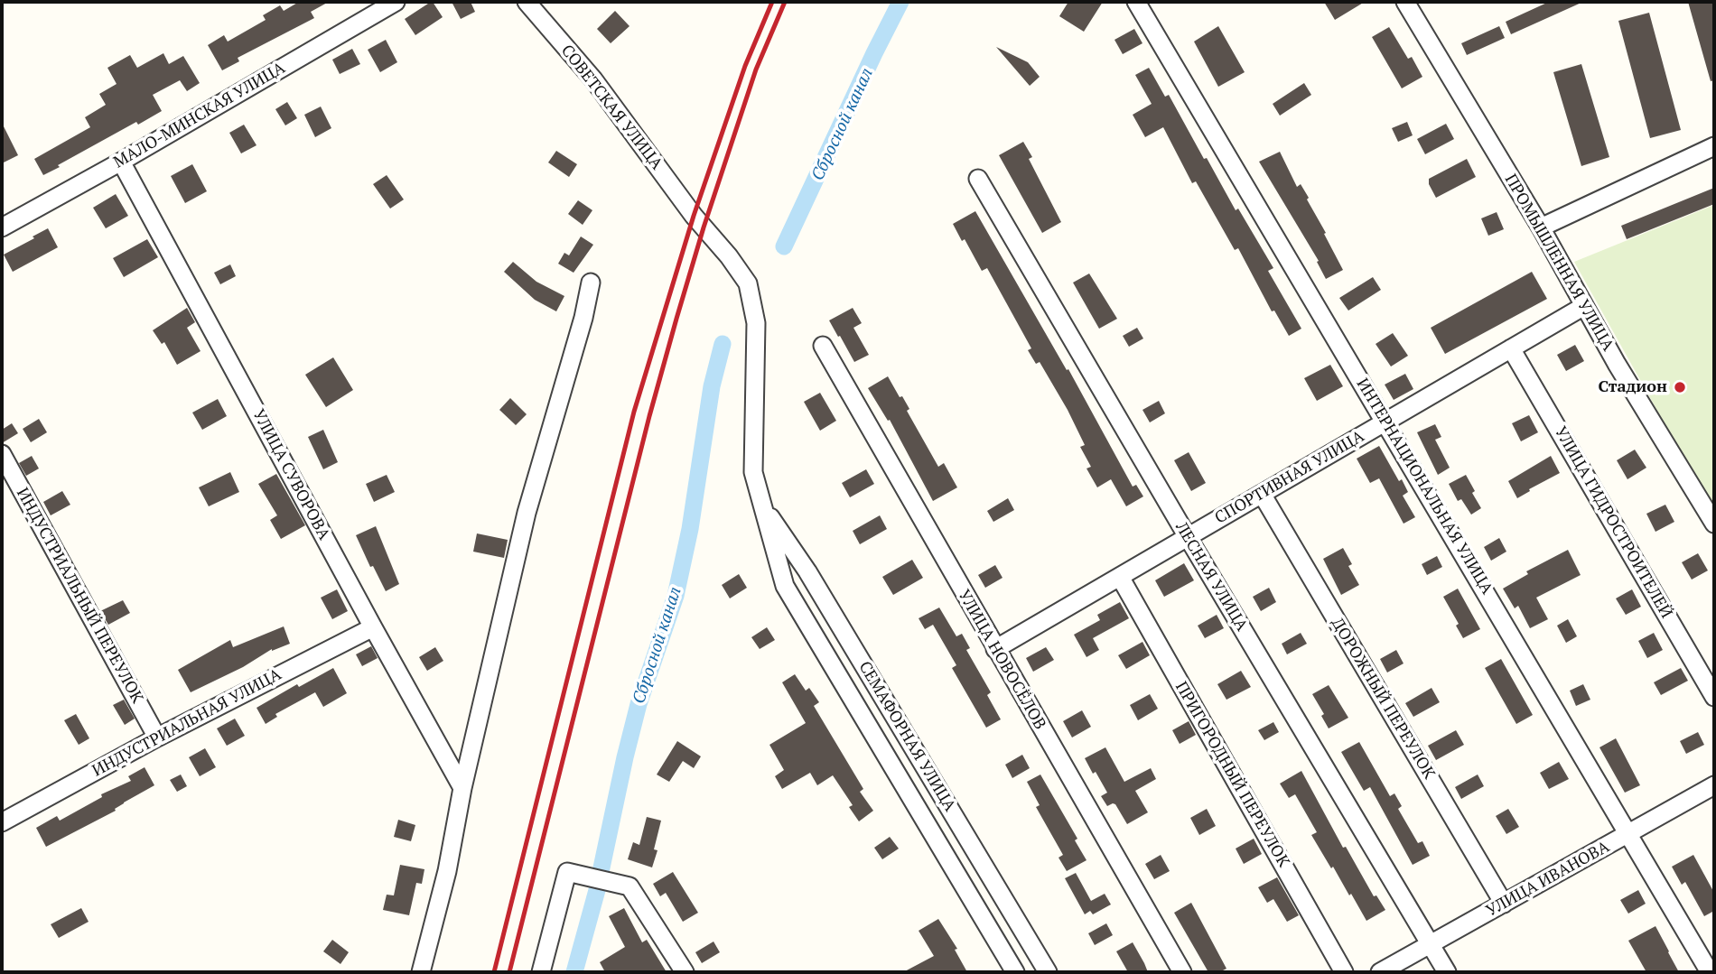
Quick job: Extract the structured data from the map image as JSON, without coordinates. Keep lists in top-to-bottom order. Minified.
{"streets":{"street":["СОВЕТСКАЯ УЛИЦА","МАЛО-МИНСКАЯ УЛИЦА","ПРОМЫШЛЕННАЯ УЛИЦА","УЛИЦА СУВОРОВА","СПОРТИВНАЯ УЛИЦА","ИНТЕРНАЦИОНАЛЬНАЯ УЛИЦА","УЛИЦА ГИДРОСТРОИТЕЛЕЙ","ЛЕСНАЯ УЛИЦА","ИНДУСТРИАЛЬНЫЙ ПЕРЕУЛОК","УЛИЦА НОВОСЁЛОВ","ДОРОЖНЫЙ ПЕРЕУЛОК","ИНДУСТРИАЛЬНАЯ УЛИЦА","СЕМАФОРНАЯ УЛИЦА","ПРИГОРОДНЫЙ ПЕРЕУЛОК","УЛИЦА ИВАНОВА"]},"crossings":[["СОВЕТСКАЯ УЛИЦА","СЕМАФОРНАЯ УЛИЦА"],["МАЛО-МИНСКАЯ УЛИЦА","УЛИЦА СУВОРОВА"],["ПРОМЫШЛЕННАЯ УЛИЦА","СПОРТИВНАЯ УЛИЦА"],["УЛИЦА СУВОРОВА","ИНДУСТРИАЛЬНАЯ УЛИЦА"],["СПОРТИВНАЯ УЛИЦА","ИНТЕРНАЦИОНАЛЬНАЯ УЛИЦА"],["СПОРТИВНАЯ УЛИЦА","УЛИЦА ГИДРОСТРОИТЕЛЕЙ"],["СПОРТИВНАЯ УЛИЦА","ЛЕСНАЯ УЛИЦА"],["СПОРТИВНАЯ УЛИЦА","УЛИЦА НОВОСЁЛОВ"],["СПОРТИВНАЯ УЛИЦА","ДОРОЖНЫЙ ПЕРЕУЛОК"],["СПОРТИВНАЯ УЛИЦА","ПРИГОРОДНЫЙ ПЕРЕУЛОК"],["ИНТЕРНАЦИОНАЛЬНАЯ УЛИЦА","УЛИЦА ИВАНОВА"],["ЛЕСНАЯ УЛИЦА","УЛИЦА ИВАНОВА"],["ИНДУСТРИАЛЬНЫЙ ПЕРЕУЛОК","ИНДУСТРИАЛЬНАЯ УЛИЦА"],["ДОРОЖНЫЙ ПЕРЕУЛОК","УЛИЦА ИВАНОВА"]],"water":["Сбросной канал"],"places":["Стадион"]}
